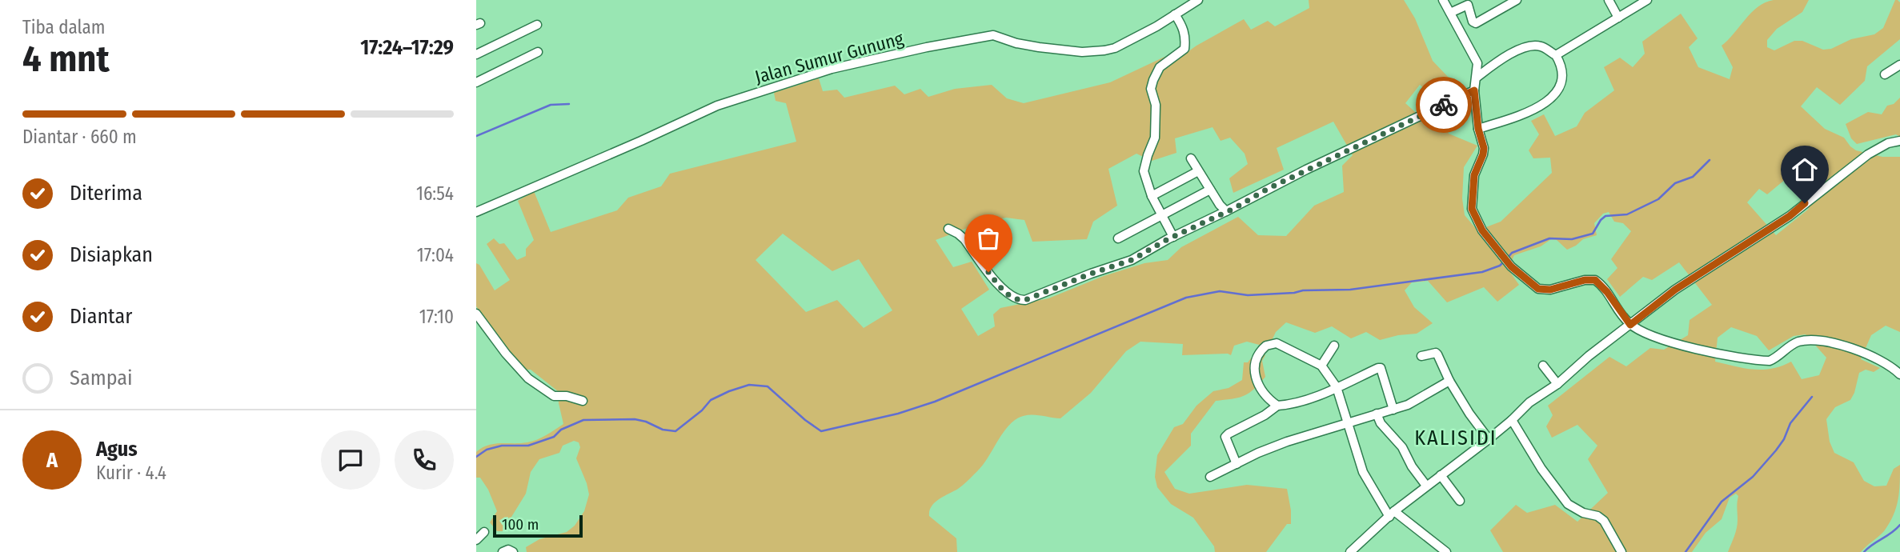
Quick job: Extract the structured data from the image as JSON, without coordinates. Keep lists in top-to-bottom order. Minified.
{"streets":{"street":["Jalan Sumur Gunung"]},"districts":["KALISIDI"],"scale_bar":"100 m","page":{"heading":["4 mnt","Tiba dalam","17:24–17:29"],"panel":["Agus","Kurir · 4.4"],"bar":"Diantar · 660 m","list":[["Diterima","16:54"],["Disiapkan","17:04"],["Diantar","17:10"],"Sampai"],"round":"A","scale":"100 m"}}
